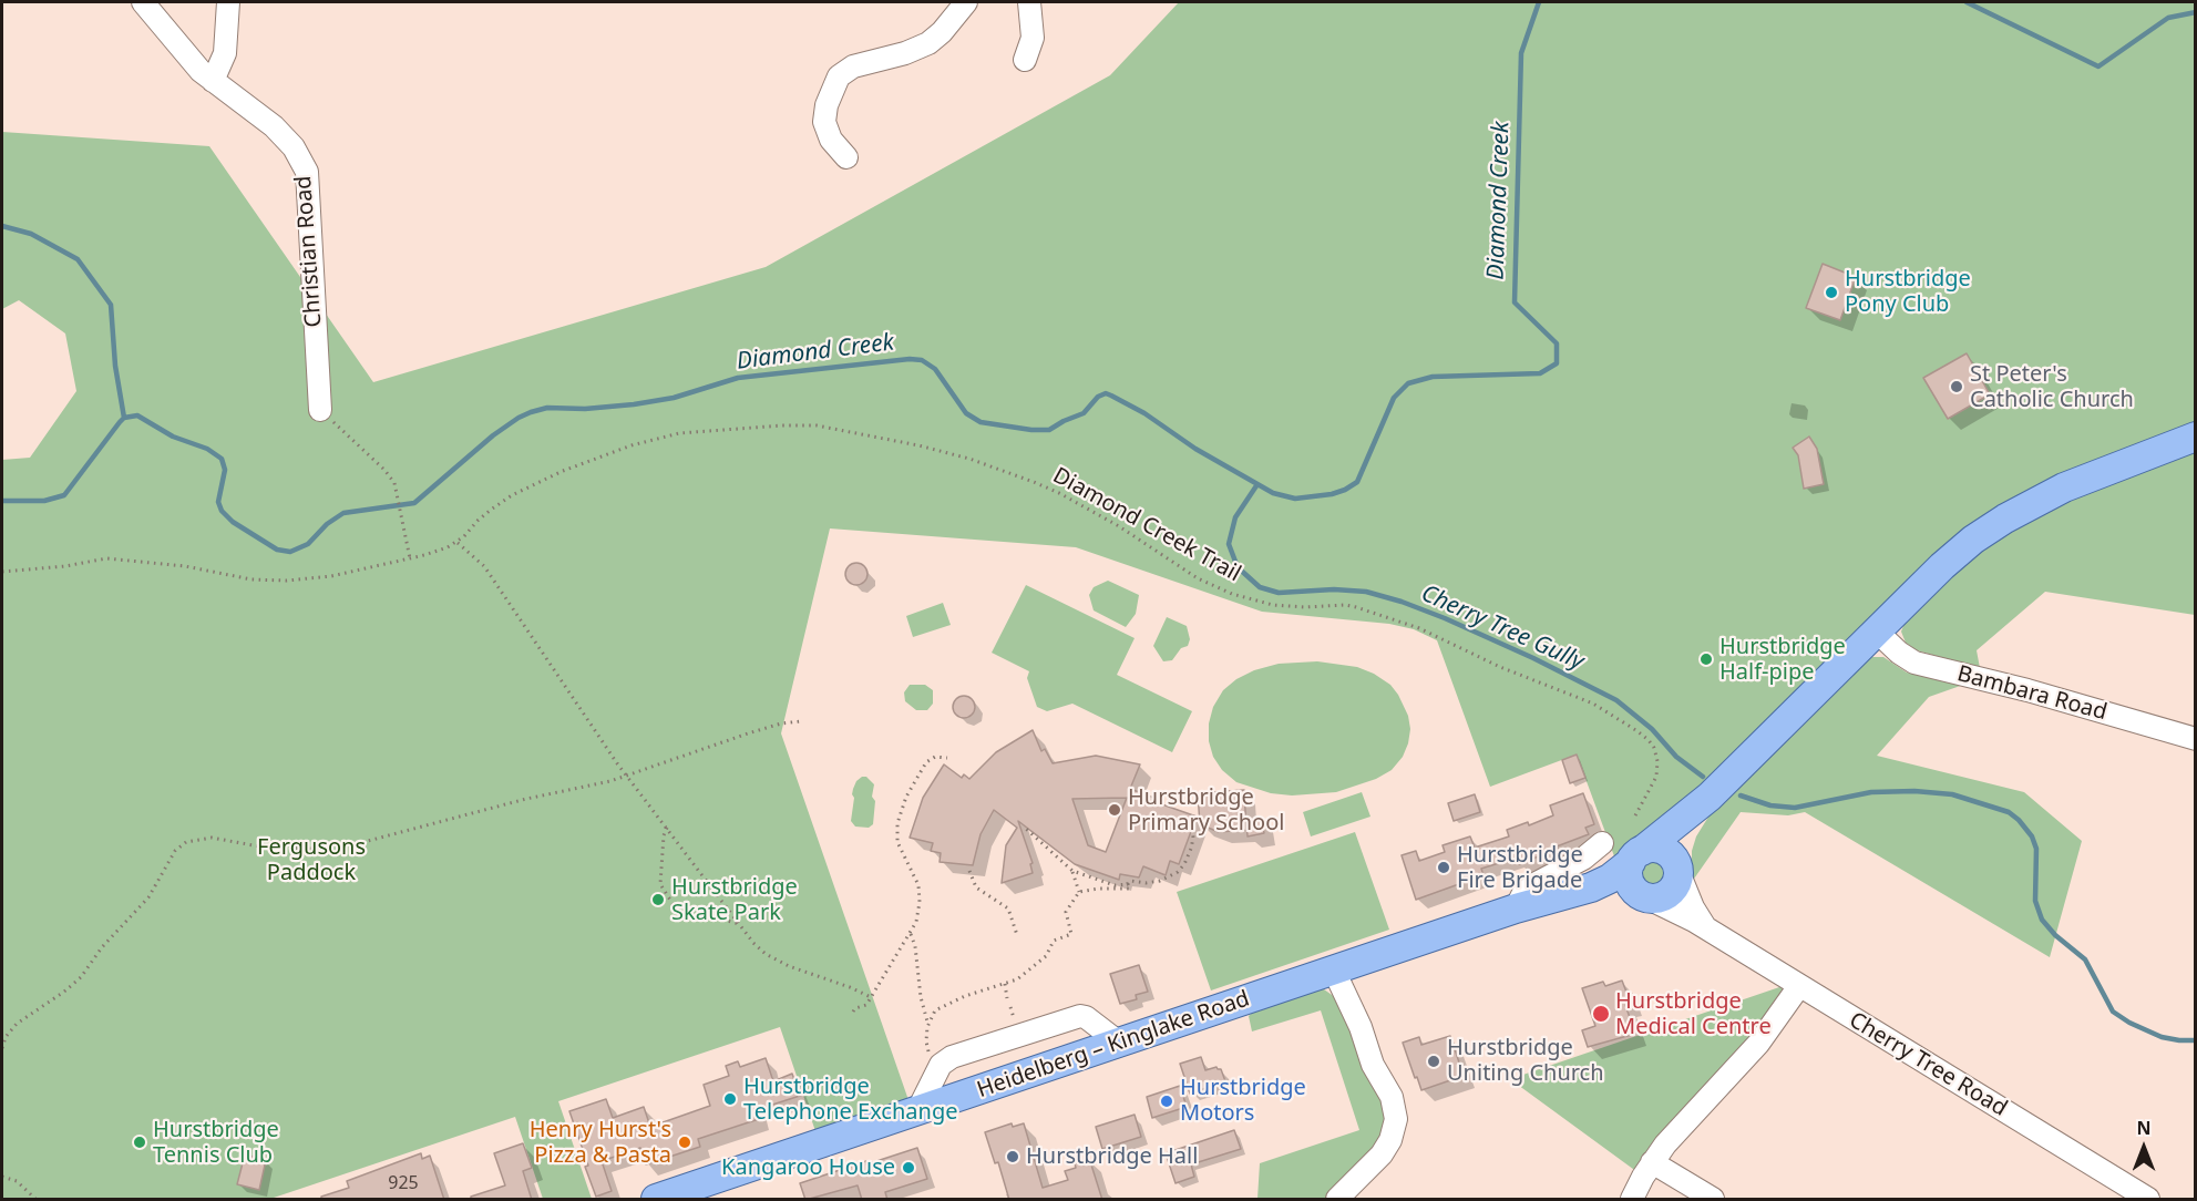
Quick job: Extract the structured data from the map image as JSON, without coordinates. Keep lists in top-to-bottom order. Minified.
{"streets":{"main road":["Heidelberg – Kinglake Road"],"street":["Christian Road","Bambara Road","Cherry Tree Road"],"path":["Diamond Creek Trail"]},"crossings":[["Bambara Road","Heidelberg – Kinglake Road"],["Heidelberg – Kinglake Road","Cherry Tree Road"]],"water":["Diamond Creek","Cherry Tree Gully"],"parks":["Fergusons Paddock"],"places":["Hurstbridge Pony Club","St Peter's Catholic Church","Hurstbridge Half-pipe","Hurstbridge Primary School","Hurstbridge Fire Brigade","Hurstbridge Skate Park","Hurstbridge Medical Centre","Hurstbridge Uniting Church","Hurstbridge Telephone Exchange","Hurstbridge Motors","Hurstbridge Tennis Club","Henry Hurst's Pizza & Pasta","Hurstbridge Hall","Kangaroo House"],"house_numbers":["925"],"north":"top"}
